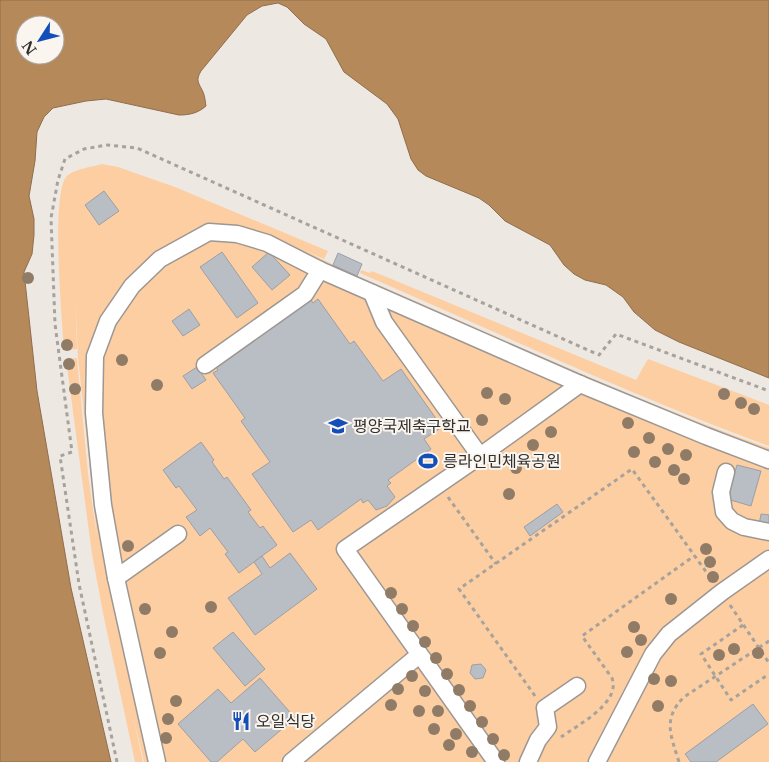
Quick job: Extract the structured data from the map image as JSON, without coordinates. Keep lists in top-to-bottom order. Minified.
{"places":{"school or university":["평양국제축구학교"],"sports":["릉라인민체육공원"],"restaurant":["오일식당"]},"north":"bottom left"}
